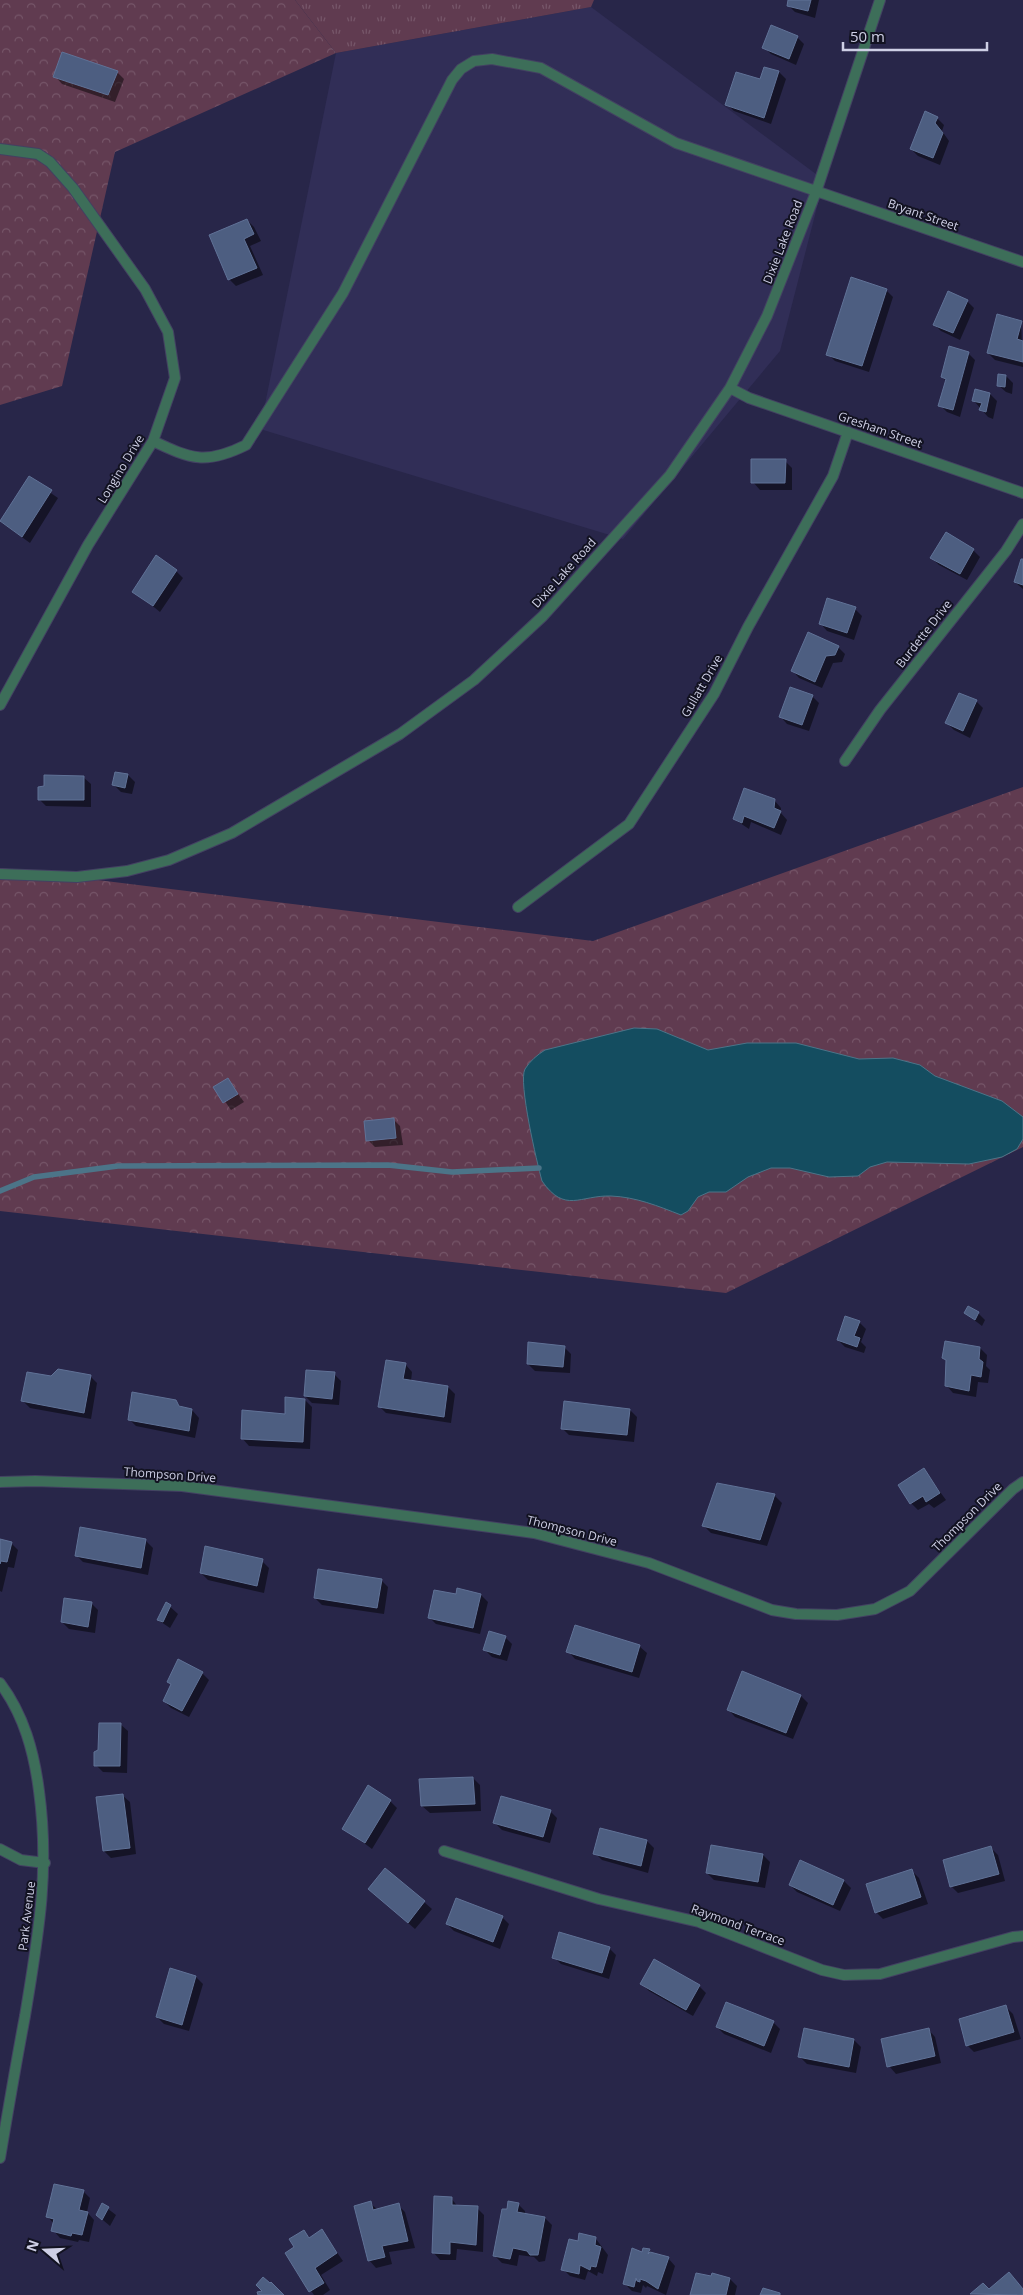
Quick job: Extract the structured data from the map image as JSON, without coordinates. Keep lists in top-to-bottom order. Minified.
{"streets":{"street":["Bryant Street","Dixie Lake Road","Gresham Street","Longino Drive","Burdette Drive","Gullatt Drive","Thompson Drive","Park Avenue","Raymond Terrace"]},"crossings":[["Bryant Street","Dixie Lake Road"],["Bryant Street","Longino Drive"],["Dixie Lake Road","Gresham Street"],["Gresham Street","Gullatt Drive"]],"scale_bar":"50 m","north":"left"}
